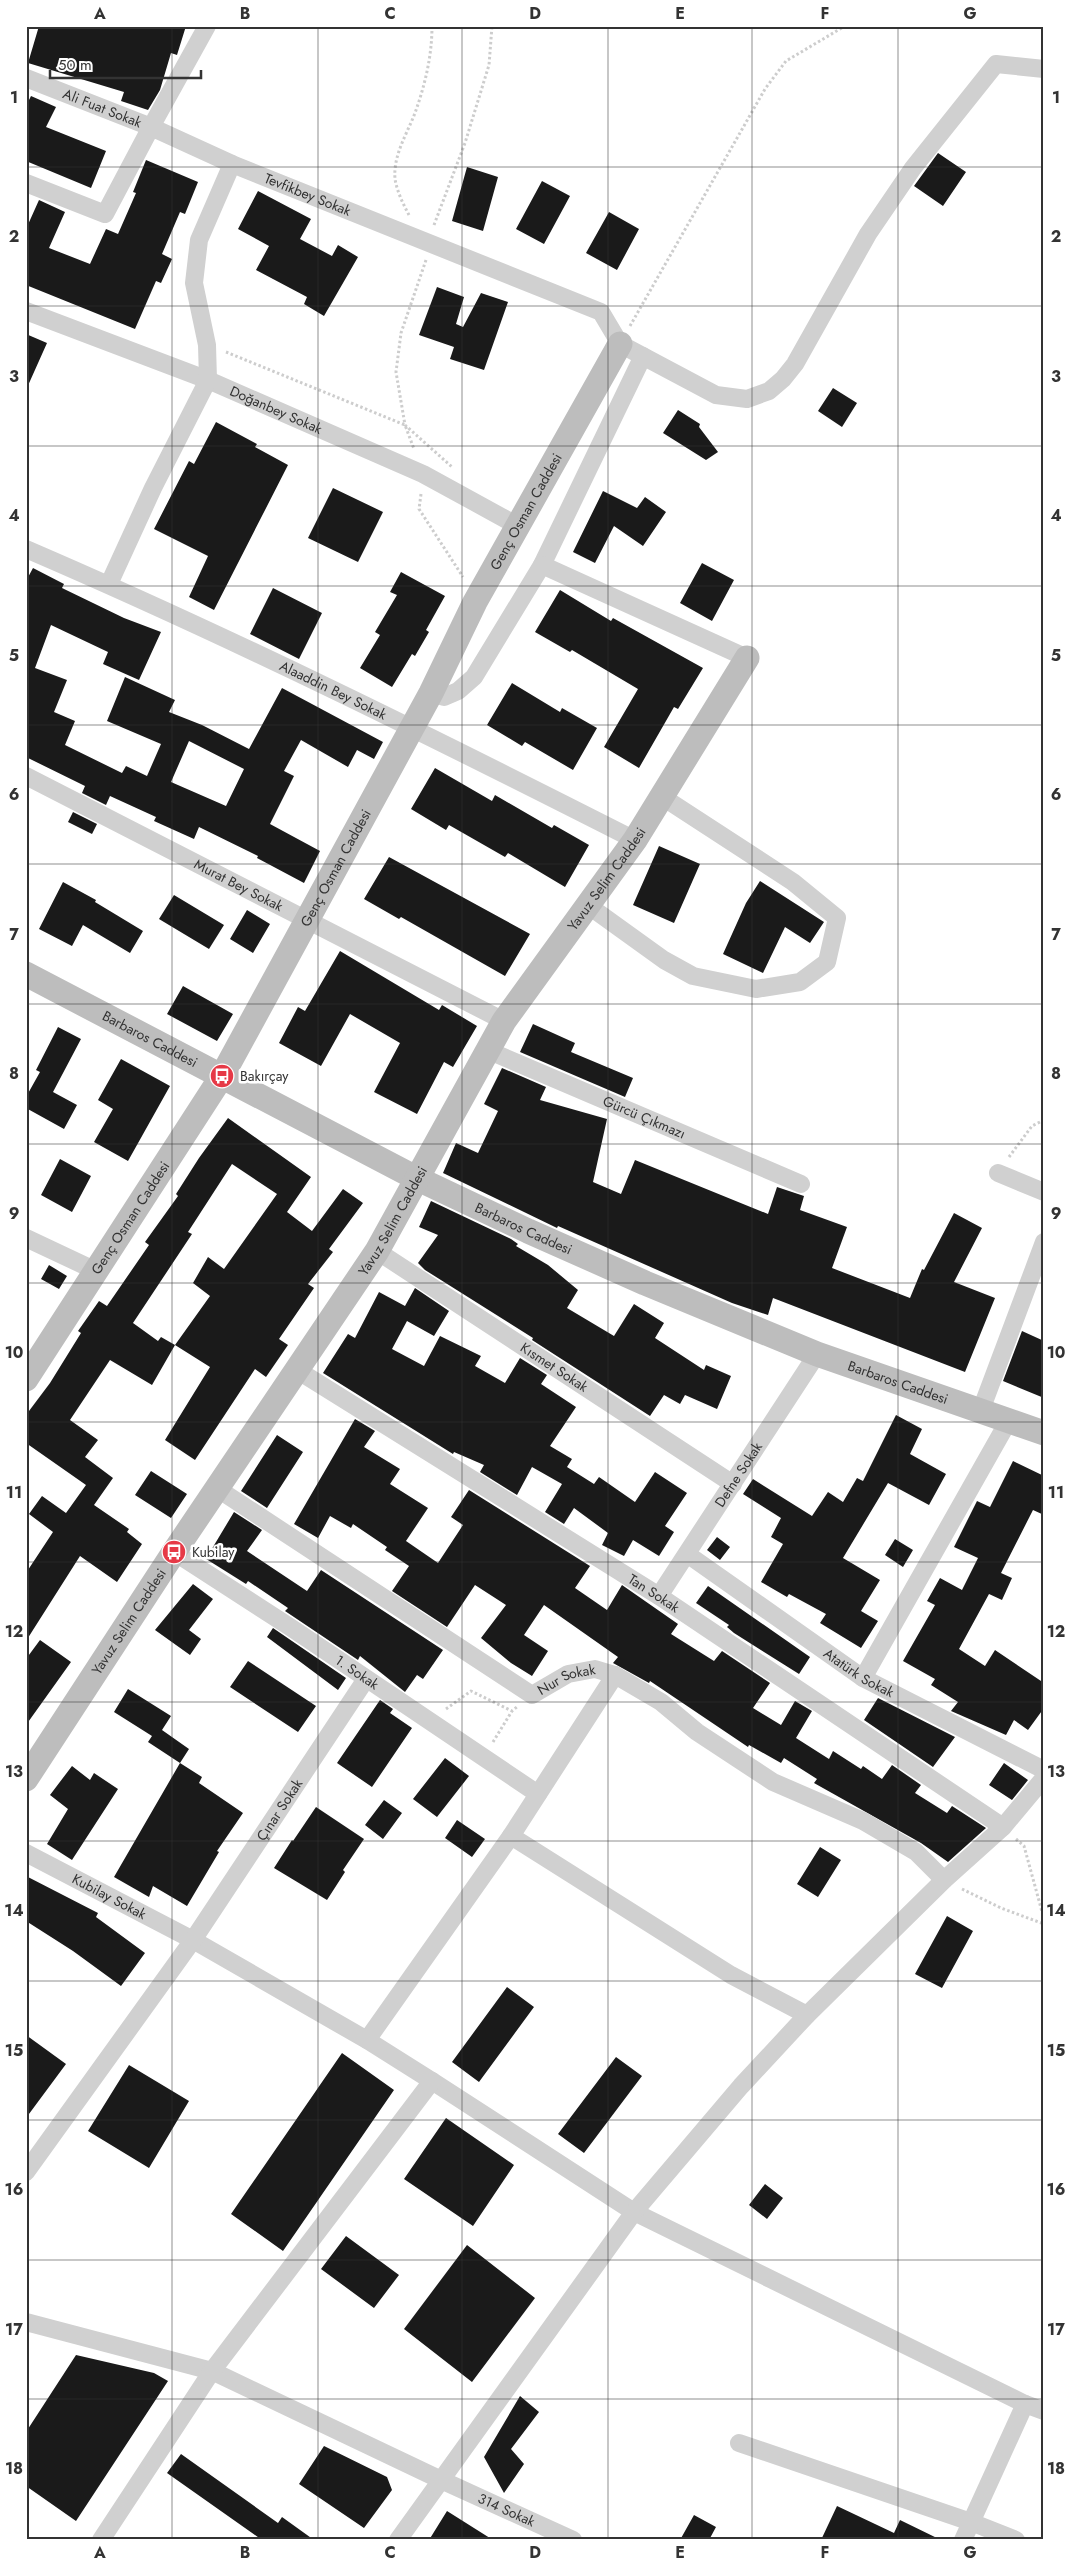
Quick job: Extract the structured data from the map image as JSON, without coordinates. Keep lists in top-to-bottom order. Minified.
{"streets":{"street":["Ali Fuat Sokak","Tevfikbey Sokak","Doğanbey Sokak","Genç Osman Caddesi","Alaaddin Bey Sokak","Yavuz Selim Caddesi","Murat Bey Sokak","Barbaros Caddesi","Gürcü Çıkmazı","Kısmet Sokak","Defne Sokak","Tan Sokak","1. Sokak","Atatürk Sokak","Nur Sokak","Çınar Sokak","Kubilay Sokak","314 Sokak"]},"crossings":[["Ali Fuat Sokak","Tevfikbey Sokak"],["Tevfikbey Sokak","Genç Osman Caddesi"],["Doğanbey Sokak","Genç Osman Caddesi"],["Genç Osman Caddesi","Alaaddin Bey Sokak"],["Genç Osman Caddesi","Murat Bey Sokak"],["Genç Osman Caddesi","Barbaros Caddesi"],["Alaaddin Bey Sokak","Yavuz Selim Caddesi"],["Yavuz Selim Caddesi","Murat Bey Sokak"],["Yavuz Selim Caddesi","Barbaros Caddesi"],["Yavuz Selim Caddesi","Gürcü Çıkmazı"],["Yavuz Selim Caddesi","Kısmet Sokak"],["Yavuz Selim Caddesi","Tan Sokak"],["Yavuz Selim Caddesi","1. Sokak"],["Yavuz Selim Caddesi","Nur Sokak"],["Barbaros Caddesi","Defne Sokak"],["Kısmet Sokak","Defne Sokak"],["Defne Sokak","Tan Sokak"],["Defne Sokak","Atatürk Sokak"],["1. Sokak","Çınar Sokak"],["Çınar Sokak","Kubilay Sokak"]],"places":{"bus stop":["Bakırçay","Kubilay"]},"scale_bar":"50 m","grid":{"columns":["A","B","C","D","E","F","G"],"rows":["1","2","3","4","5","6","7","8","9","10","11","12","13","14","15","16","17","18"]}}
